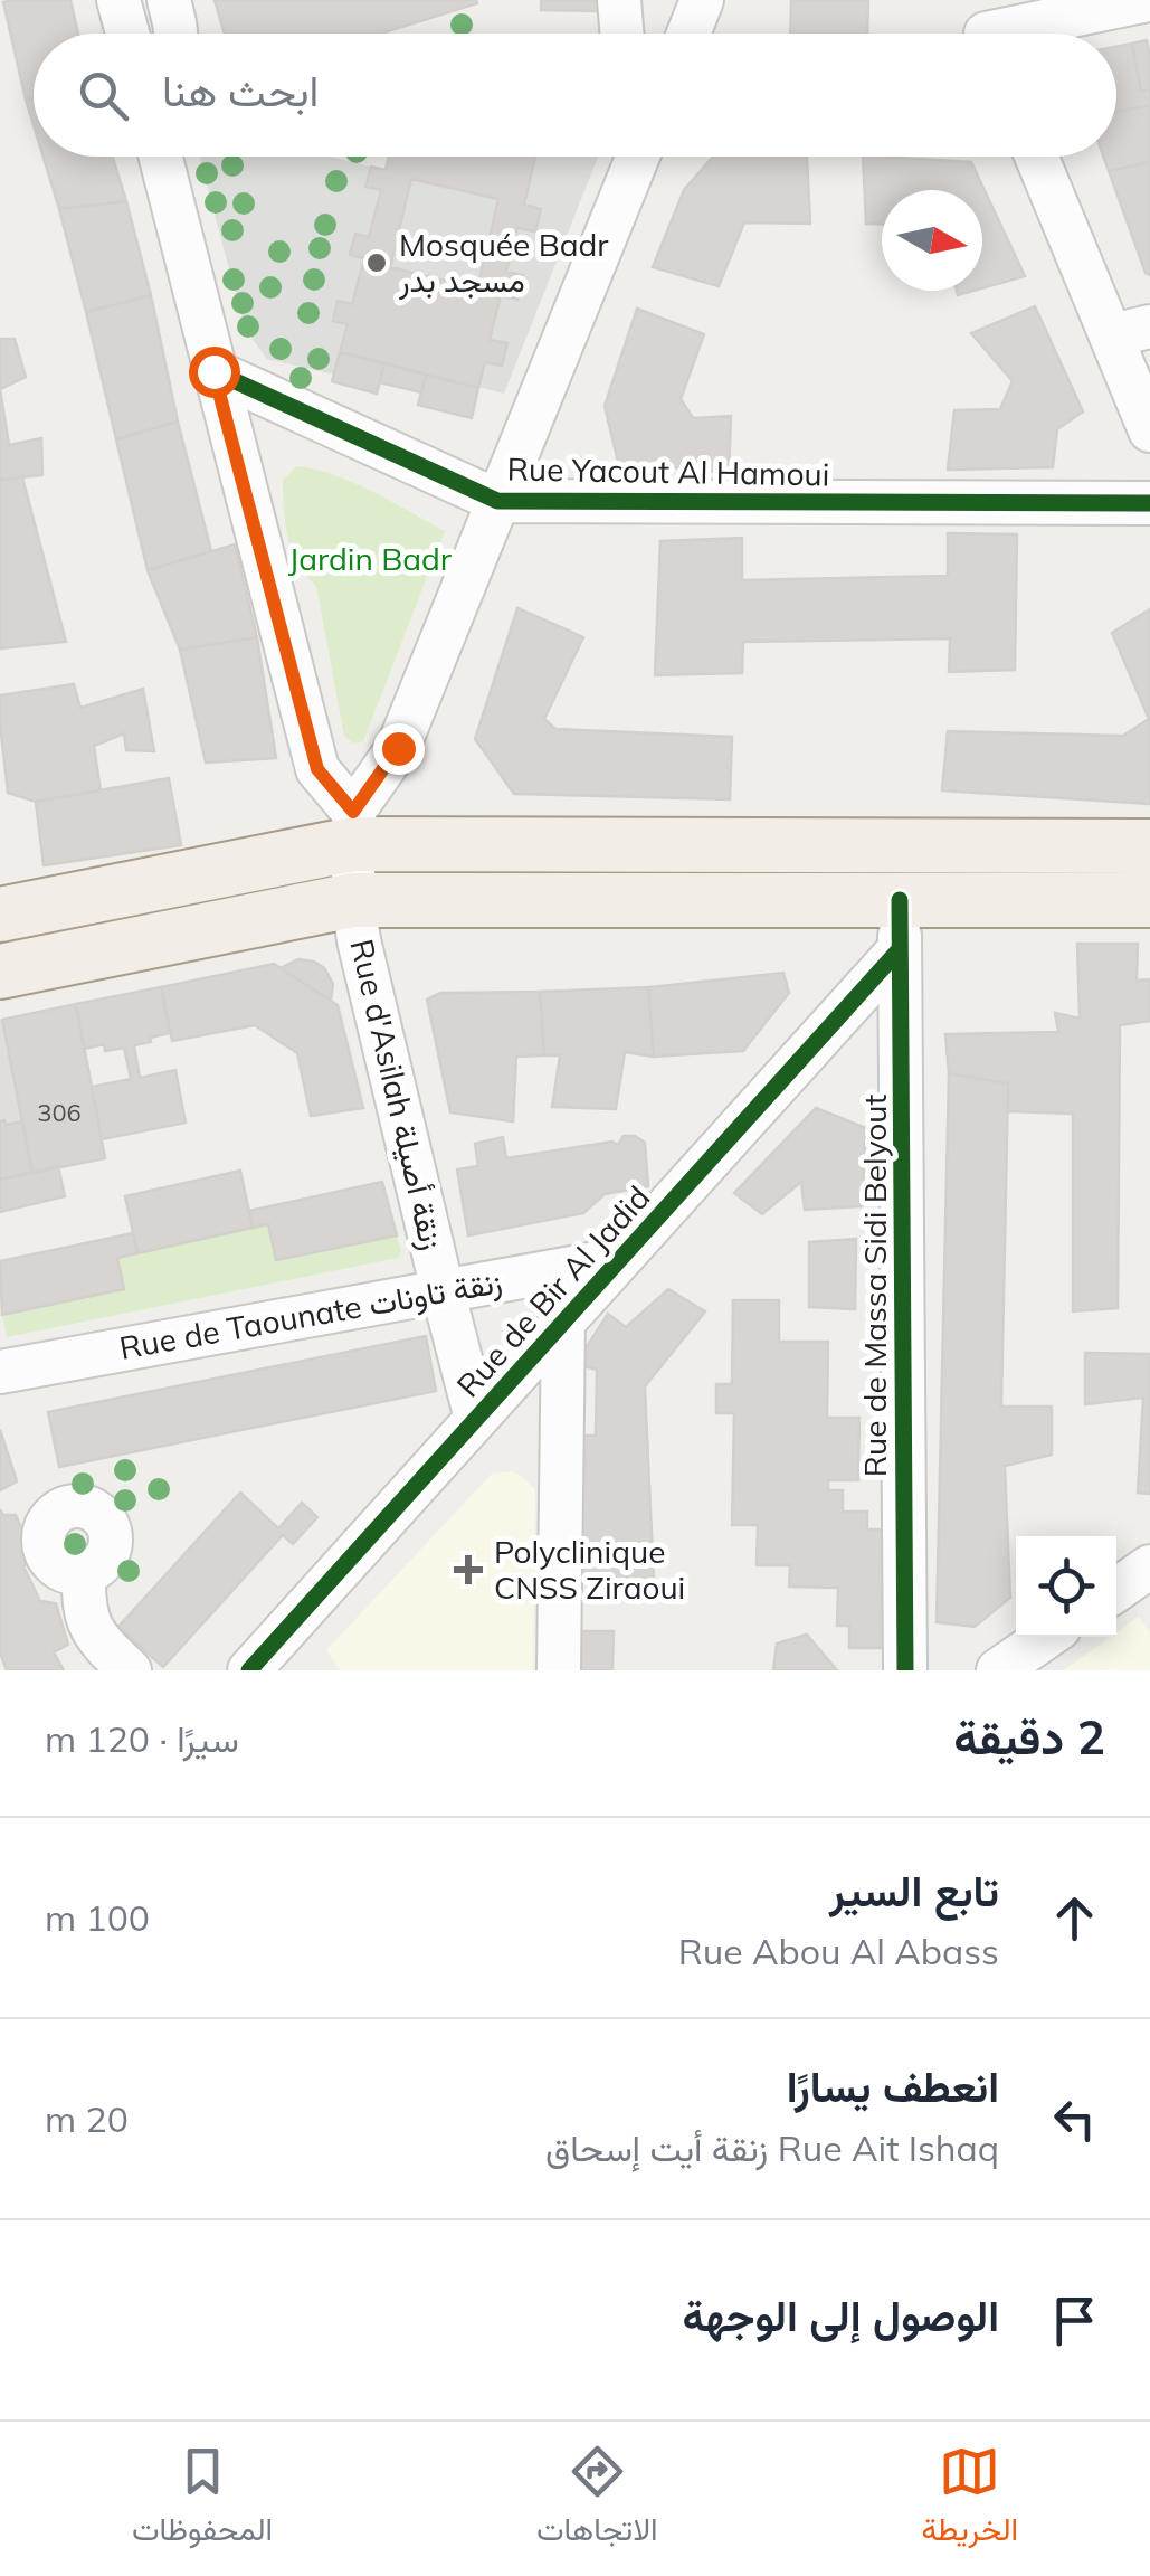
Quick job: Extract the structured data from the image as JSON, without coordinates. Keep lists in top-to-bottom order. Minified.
{"streets":{"street":["Rue Yacout Al Hamoui","Rue d'Asilah زنقة أصيلة","Rue de Massa Sidi Belyout","Rue de Bir Al Jadid","Rue de Taounate زنقة تاونات"]},"crossings":[["Rue d'Asilah زنقة أصيلة","Rue de Bir Al Jadid"],["Rue d'Asilah زنقة أصيلة","Rue de Taounate زنقة تاونات"],["Rue de Massa Sidi Belyout","Rue de Bir Al Jadid"],["Rue de Bir Al Jadid","Rue de Taounate زنقة تاونات"]],"parks":["Jardin Badr"],"places":{"other":["Mosquée Badr مسجد بدر"],"health":["Polyclinique CNSS Ziraoui"]},"house_numbers":["306"],"north":"right","page":{"search":"ابحث هنا","heading":["2 دقيقة","سيرًا · 120 m"],"list":[["تابع السير","Rue Abou Al Abass","100 m"],["انعطف يسارًا","Rue Ait Ishaq زنقة أيت إسحاق","20 m"],"الوصول إلى الوجهة"],"nav":["الخريطة","الاتجاهات","المحفوظات"]}}
